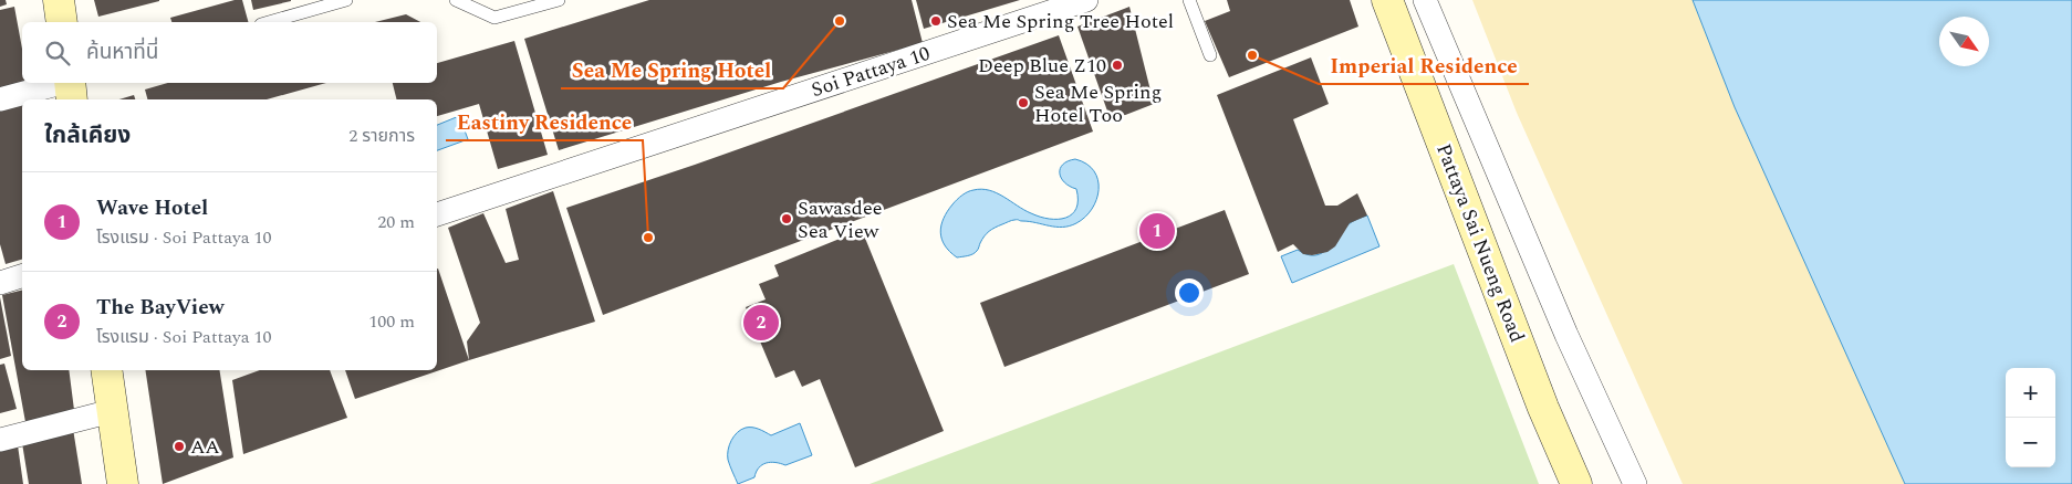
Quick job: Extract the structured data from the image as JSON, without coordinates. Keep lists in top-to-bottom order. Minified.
{"streets":{"main road":["Pattaya Sai Nueng Road"],"street":["Soi Pattaya 10"]},"places":["Sea Me Spring Hotel","Sea Me Spring Tree Hotel","Imperial Residence","Deep Blue Z10","Sea Me Spring Hotel Too","Sawasdee Sea View","Eastiny Residence","AA"],"north":"bottom right","page":{"search":"ค้นหาที่นี่","heading":["ใกล้เคียง","2 รายการ"],"list":[{"mark":"1","name":"Wave Hotel","note":"โรงแรม · Soi Pattaya 10","value":"20 m"},{"mark":"2","name":"The BayView","note":"โรงแรม · Soi Pattaya 10","value":"100 m"}],"pins":["1","2"],"map_buttons":["+","−"]}}
